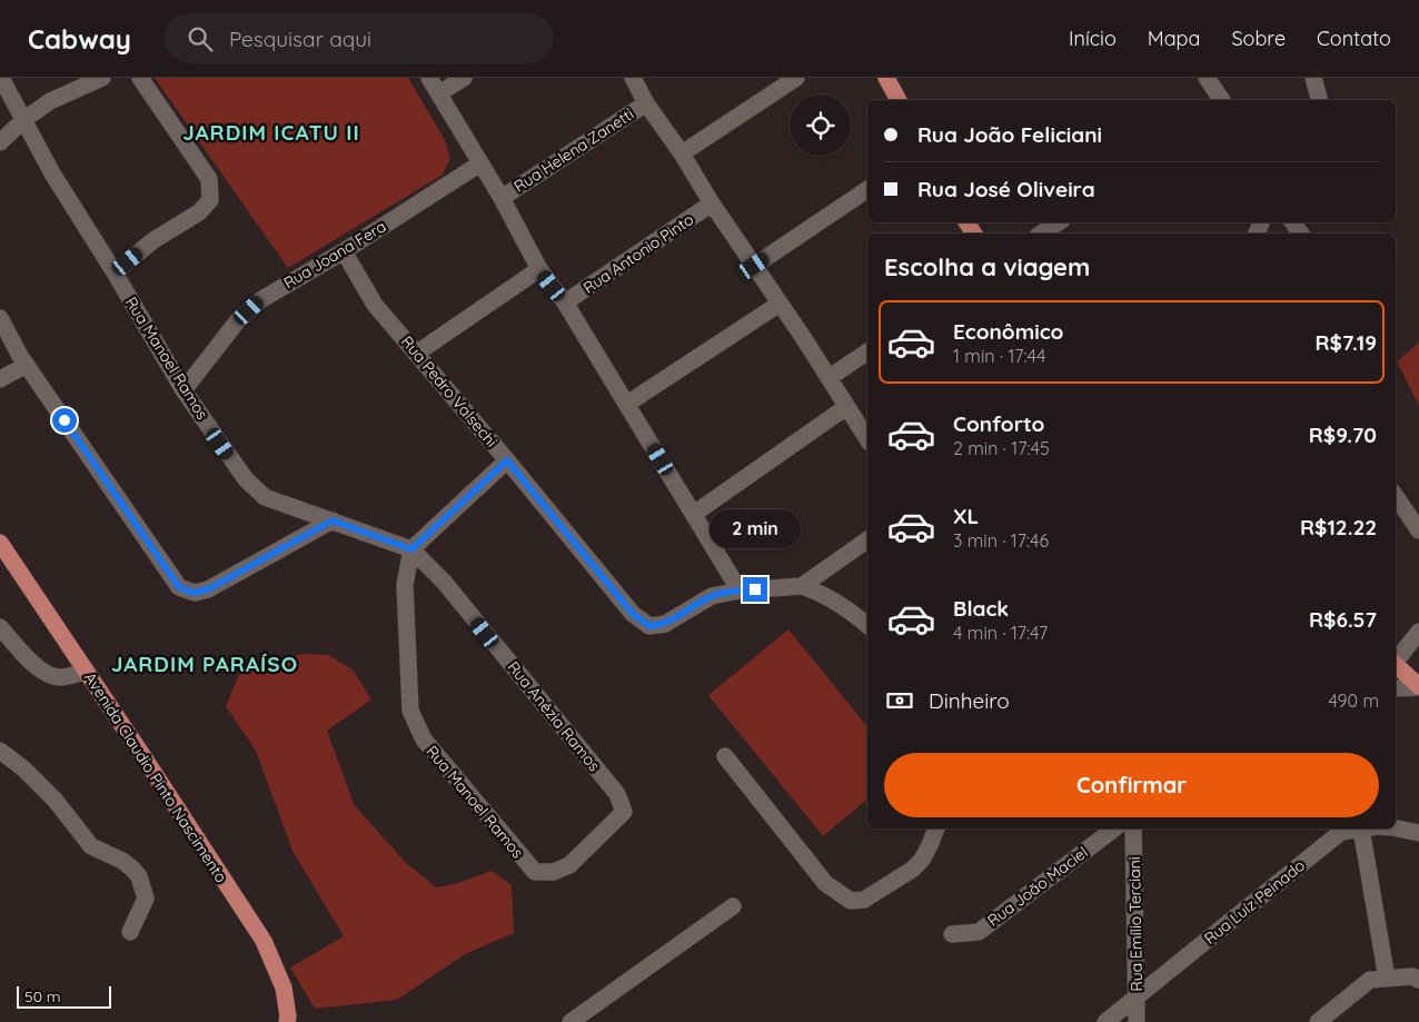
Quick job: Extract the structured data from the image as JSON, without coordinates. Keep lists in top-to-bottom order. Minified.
{"streets":{"main road":["Avenida Claudio Pinto Nascimento"],"street":["Rua Helena Zanetti","Rua Antonio Pinto","Rua Joana Fera","Rua Manoel Ramos","Rua Pedro Valsechi","Rua Anézia Ramos","Rua João Maciel","Rua Luíz Peinado","Rua Emílio Terciani"]},"crossings":[["Rua Joana Fera","Rua Manoel Ramos"],["Rua Joana Fera","Rua Pedro Valsechi"],["Rua Manoel Ramos","Rua Anézia Ramos"],["Rua Luíz Peinado","Rua Emílio Terciani"]],"districts":["JARDIM ICATU II","JARDIM PARAÍSO"],"scale_bar":"50 m","page":{"header":"Cabway","search":"Pesquisar aqui","nav":["Início","Mapa","Sobre","Contato"],"banner":["Rua João Feliciani","Rua José Oliveira"],"heading":"Escolha a viagem","list":[{"name":"Econômico","note":"1 min · 17:44","value":"R$7.19"},{"name":"Conforto","note":"2 min · 17:45","value":"R$9.70"},{"name":"XL","note":"3 min · 17:46","value":"R$12.22"},{"name":"Black","note":"4 min · 17:47","value":"R$6.57"}],"bubble":"2 min","pay":["Dinheiro","490 m"],"buttons":"Confirmar","scale":"50 m"}}
